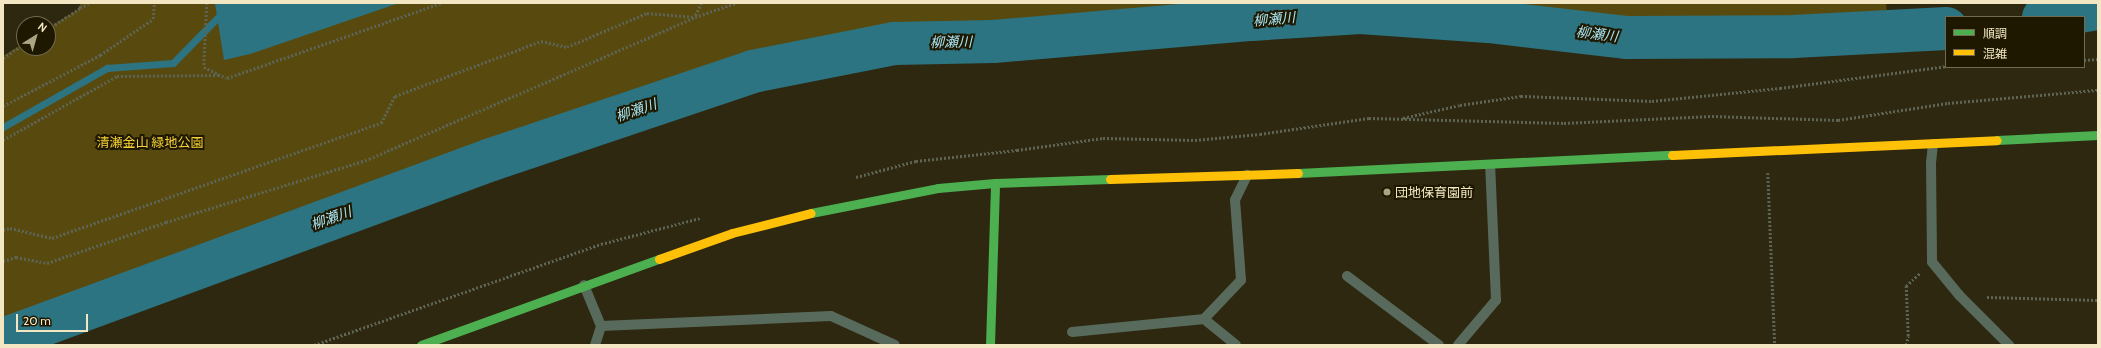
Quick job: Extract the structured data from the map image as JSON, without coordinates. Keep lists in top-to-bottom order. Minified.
{"water":["柳瀬川"],"parks":["清瀬金山 緑地公園"],"places":["団地保育園前"],"legend":["順調","混雑"],"scale_bar":"20 m","north":"top right"}
